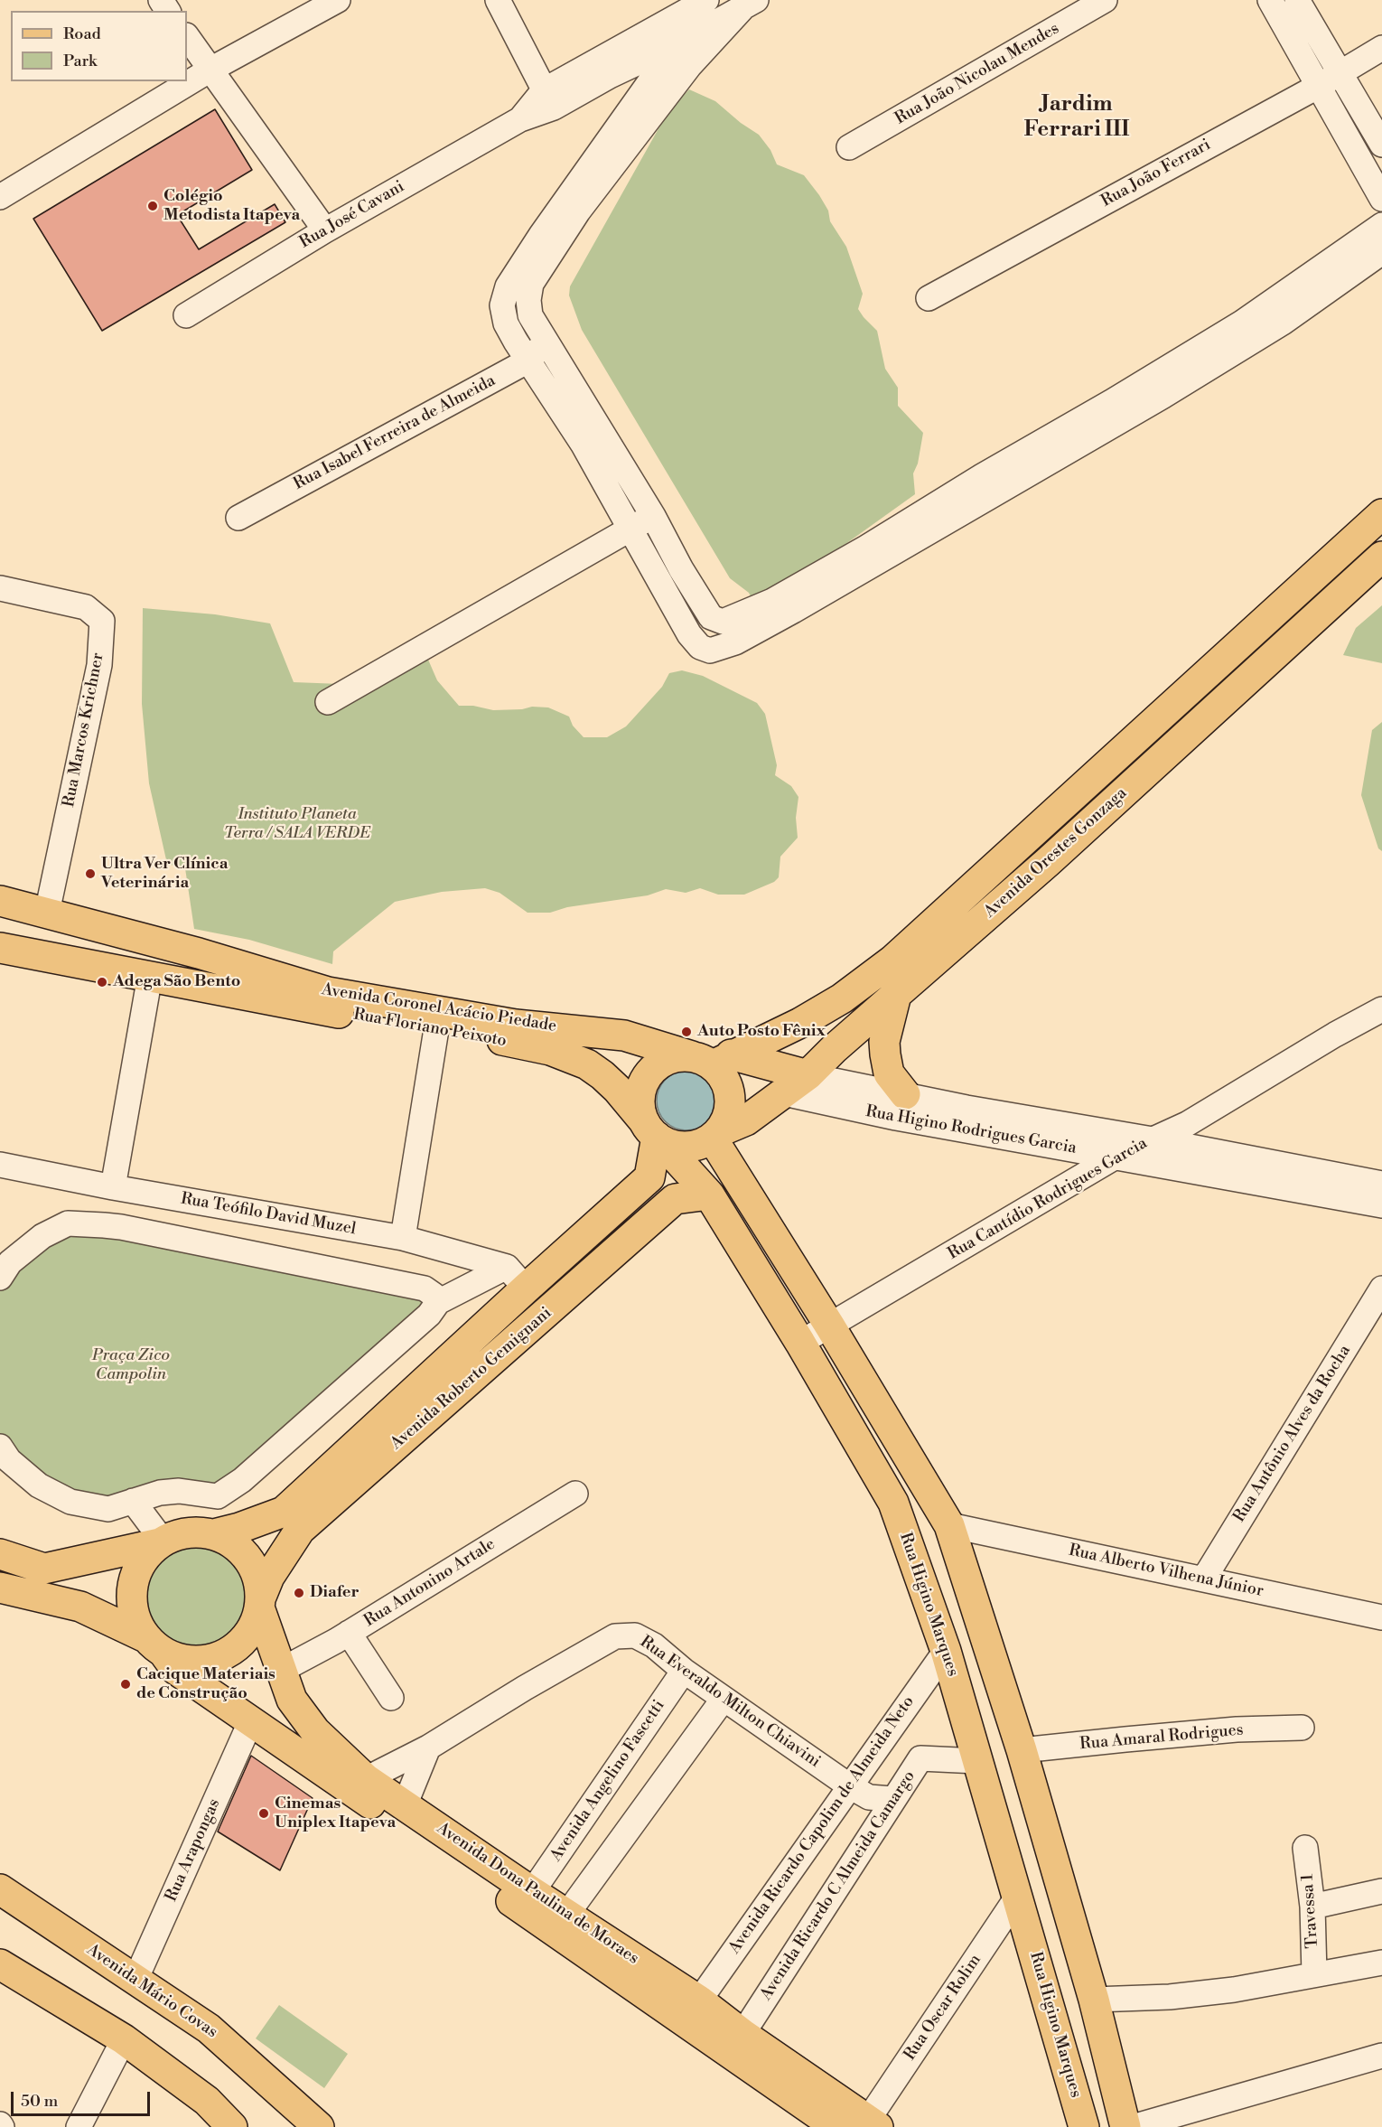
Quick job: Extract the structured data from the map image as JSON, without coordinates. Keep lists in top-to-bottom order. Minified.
{"streets":{"main road":["Avenida Orestes Gonzaga","Avenida Coronel Acácio Piedade","Rua Floriano Peixoto","Avenida Roberto Gemignani","Rua Higino Marques","Avenida Dona Paulina de Moraes","Avenida Mário Covas"],"street":["Rua João Nicolau Mendes","Rua João Ferrari","Rua José Cavani","Rua Isabel Ferreira de Almeida","Rua Marcos Krichner","Rua Higino Rodrigues Garcia","Rua Cantídio Rodrigues Garcia","Rua Teófilo David Muzel","Rua Antônio Alves da Rocha","Rua Alberto Vilhena Júnior","Rua Antonino Artale","Rua Everaldo Milton Chiavini","Rua Amaral Rodrigues","Avenida Angelino Fascetti","Avenida Ricardo Capolim de Almeida Neto","Rua Arapongas","Avenida Ricardo C Almeida Camargo","Travessa 1","Rua Oscar Rolim"]},"crossings":[["Rua Marcos Krichner","Avenida Coronel Acácio Piedade"],["Avenida Orestes Gonzaga","Avenida Coronel Acácio Piedade"],["Avenida Orestes Gonzaga","Rua Floriano Peixoto"],["Avenida Orestes Gonzaga","Rua Higino Rodrigues Garcia"],["Avenida Orestes Gonzaga","Avenida Roberto Gemignani"],["Avenida Orestes Gonzaga","Rua Higino Marques"],["Avenida Coronel Acácio Piedade","Rua Floriano Peixoto"],["Avenida Coronel Acácio Piedade","Rua Higino Rodrigues Garcia"],["Avenida Coronel Acácio Piedade","Avenida Roberto Gemignani"],["Avenida Coronel Acácio Piedade","Rua Higino Marques"],["Rua Floriano Peixoto","Avenida Roberto Gemignani"],["Rua Floriano Peixoto","Rua Higino Marques"],["Rua Higino Rodrigues Garcia","Rua Cantídio Rodrigues Garcia"],["Rua Cantídio Rodrigues Garcia","Rua Higino Marques"],["Rua Teófilo David Muzel","Avenida Roberto Gemignani"],["Avenida Roberto Gemignani","Rua Higino Marques"],["Avenida Roberto Gemignani","Avenida Dona Paulina de Moraes"],["Rua Antônio Alves da Rocha","Rua Alberto Vilhena Júnior"],["Rua Antonino Artale","Avenida Dona Paulina de Moraes"],["Rua Higino Marques","Avenida Ricardo Capolim de Almeida Neto"],["Rua Higino Marques","Avenida Ricardo C Almeida Camargo"],["Rua Higino Marques","Rua Oscar Rolim"],["Rua Everaldo Milton Chiavini","Avenida Angelino Fascetti"],["Rua Everaldo Milton Chiavini","Avenida Ricardo Capolim de Almeida Neto"],["Rua Everaldo Milton Chiavini","Avenida Ricardo C Almeida Camargo"],["Rua Everaldo Milton Chiavini","Avenida Dona Paulina de Moraes"],["Avenida Angelino Fascetti","Avenida Dona Paulina de Moraes"],["Avenida Ricardo Capolim de Almeida Neto","Avenida Dona Paulina de Moraes"],["Rua Arapongas","Avenida Dona Paulina de Moraes"],["Rua Arapongas","Avenida Mário Covas"],["Avenida Ricardo C Almeida Camargo","Avenida Dona Paulina de Moraes"],["Avenida Dona Paulina de Moraes","Rua Oscar Rolim"]],"districts":["Jardim Ferrari III"],"parks":["Instituto Planeta Terra / SALA VERDE","Praça Zico Campolin"],"places":["Colégio Metodista Itapeva","Ultra Ver Clínica Veterinária","Adega São Bento","Auto Posto Fênix","Diafer","Cacique Materiais de Construção","Cinemas Uniplex Itapeva"],"legend":["Road","Park"],"scale_bar":"50 m"}
